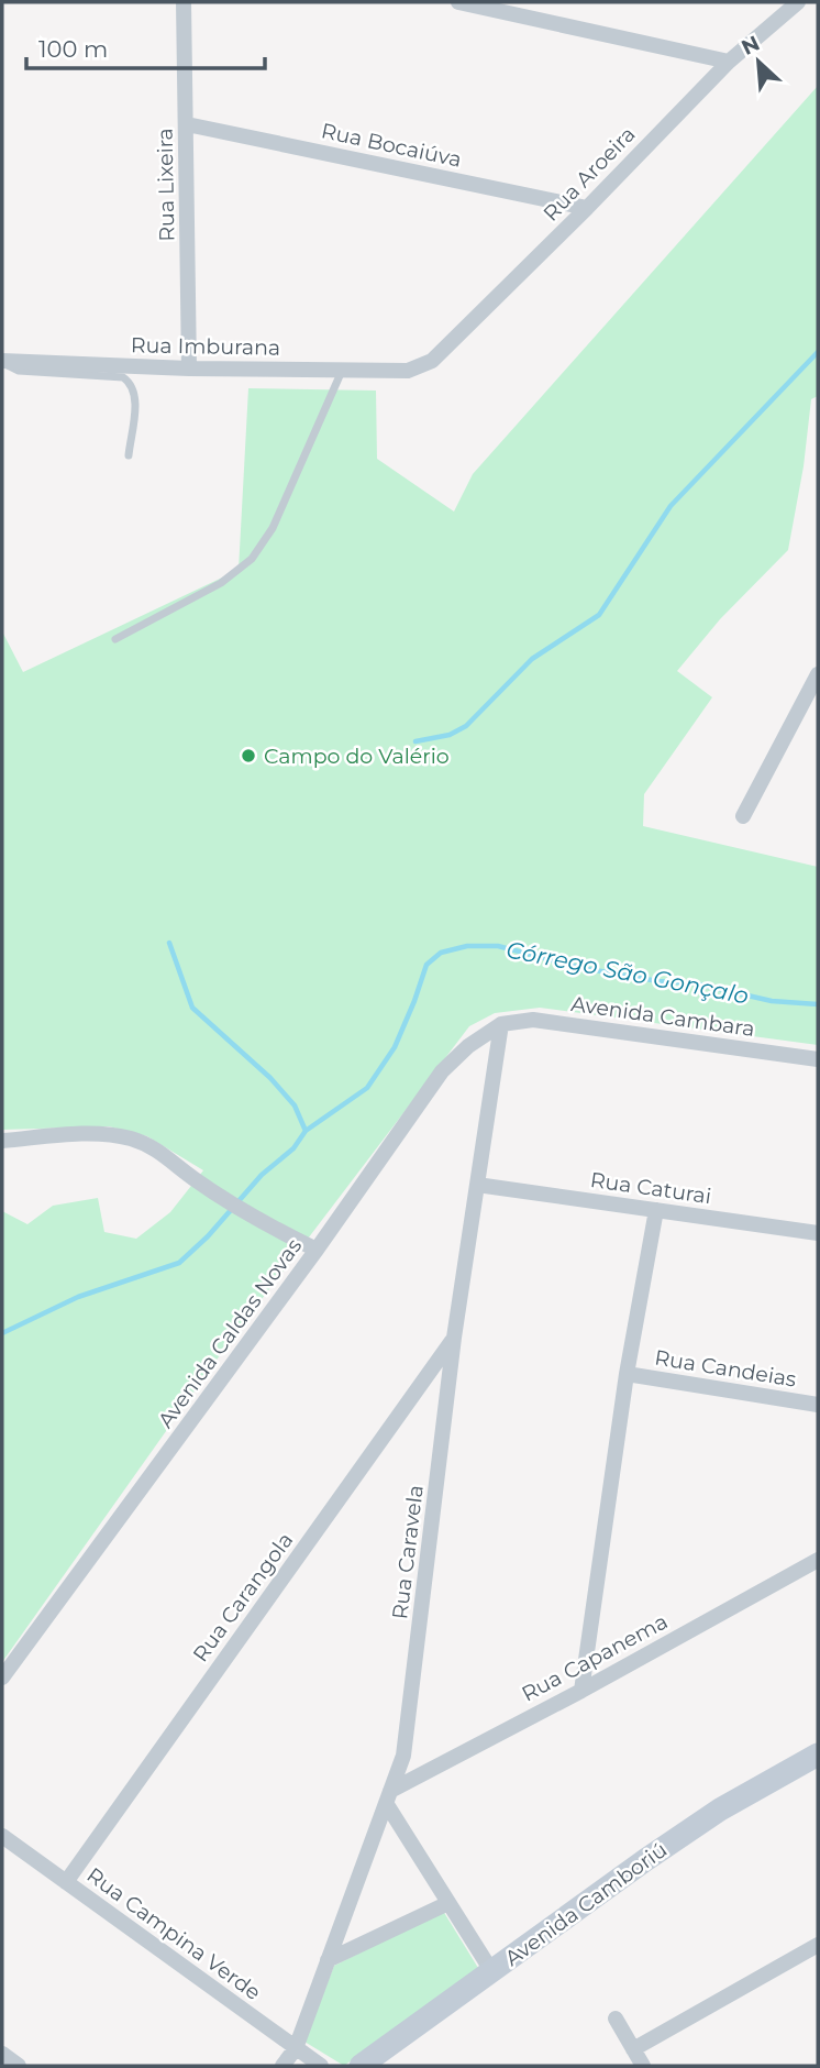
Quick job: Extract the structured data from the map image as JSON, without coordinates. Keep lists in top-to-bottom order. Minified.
{"streets":{"street":["Rua Bocaiúva","Rua Aroeira","Rua Lixeira","Rua Imburana","Avenida Cambara","Rua Caturai","Avenida Caldas Novas","Rua Candeias","Rua Caravela","Rua Carangola","Rua Capanema","Avenida Camboriú","Rua Campina Verde"]},"crossings":[["Rua Bocaiúva","Rua Aroeira"],["Rua Bocaiúva","Rua Lixeira"],["Rua Aroeira","Rua Imburana"],["Rua Lixeira","Rua Imburana"],["Avenida Cambara","Avenida Caldas Novas"],["Avenida Cambara","Rua Caravela"],["Rua Caturai","Rua Caravela"],["Avenida Caldas Novas","Rua Caravela"],["Rua Caravela","Rua Carangola"],["Rua Caravela","Rua Capanema"],["Rua Caravela","Rua Campina Verde"],["Rua Carangola","Rua Campina Verde"]],"water":["Córrego São Gonçalo"],"places":["Campo do Valério"],"scale_bar":"100 m","north":"top left"}
